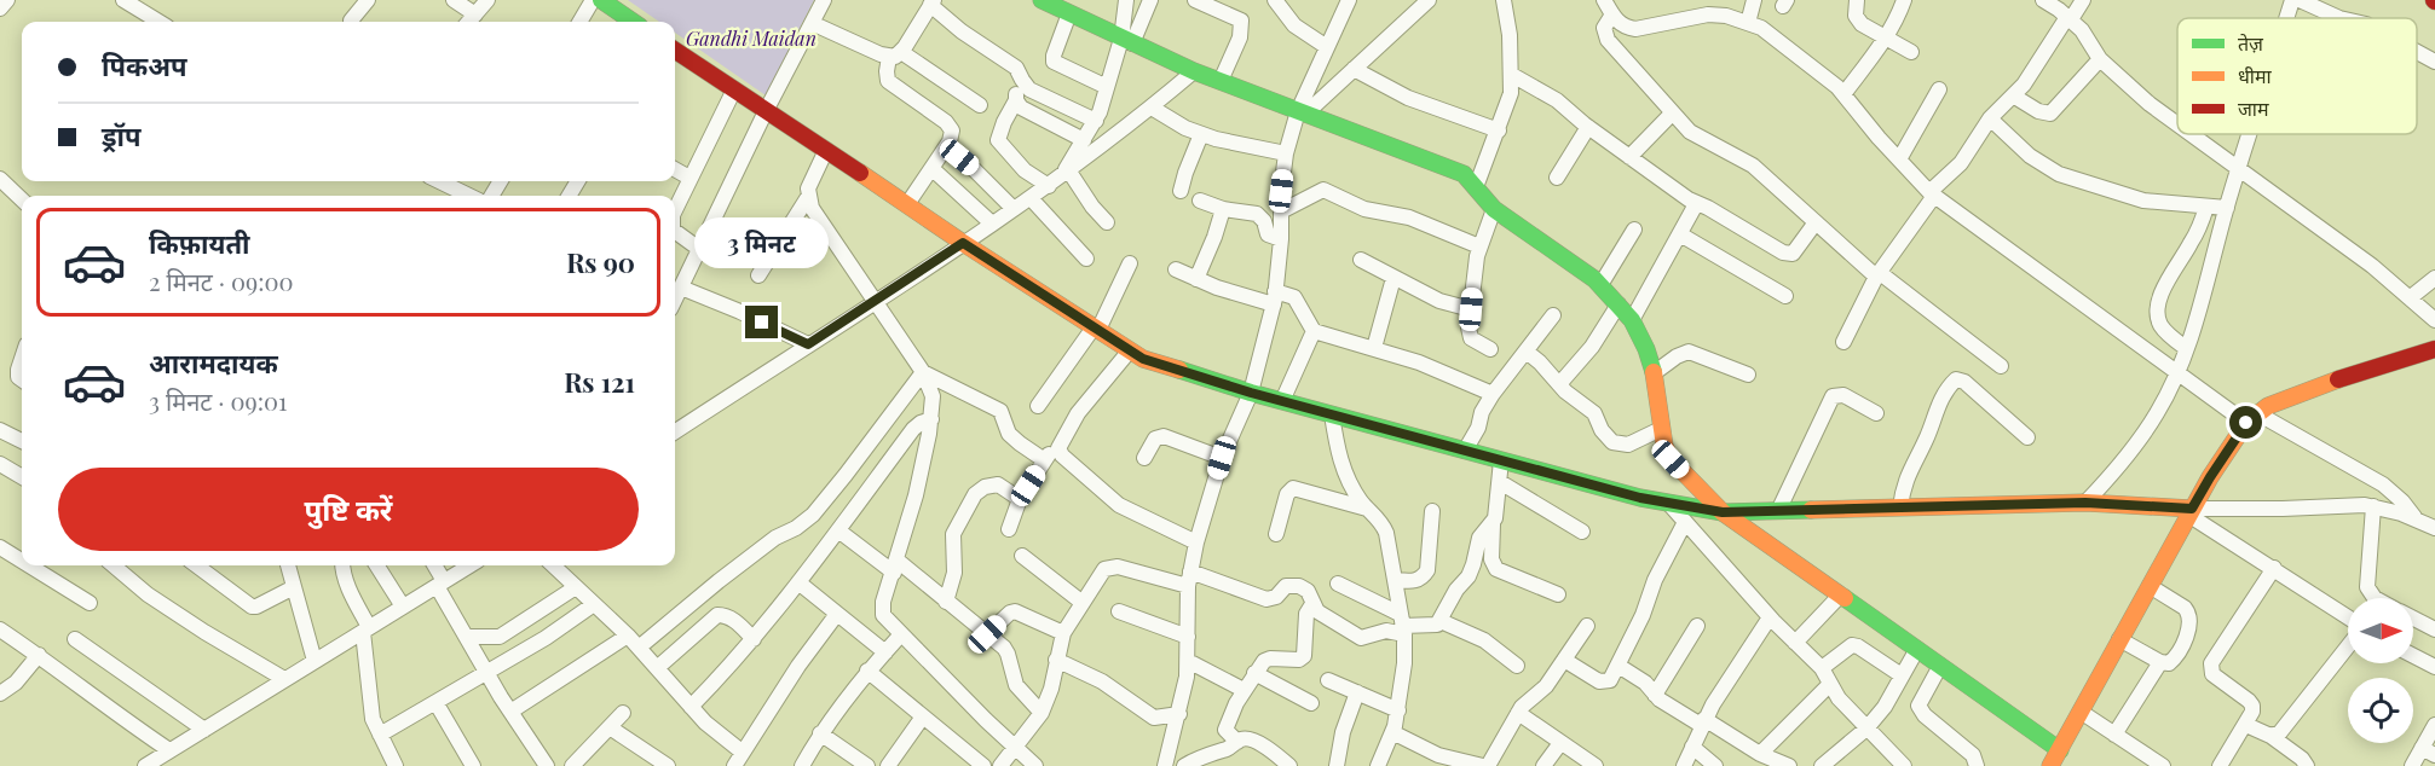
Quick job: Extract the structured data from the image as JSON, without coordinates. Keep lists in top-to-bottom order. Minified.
{"parks":["Gandhi Maidan"],"legend":["तेज़","धीमा","जाम"],"north":"right","page":{"banner":["पिकअप","ड्रॉप"],"list":[{"name":"किफ़ायती","note":"2 मिनट · 09:00","value":"Rs 90"},{"name":"आरामदायक","note":"3 मिनट · 09:01","value":"Rs 121"}],"bubble":"3 मिनट","buttons":"पुष्टि करें"}}
